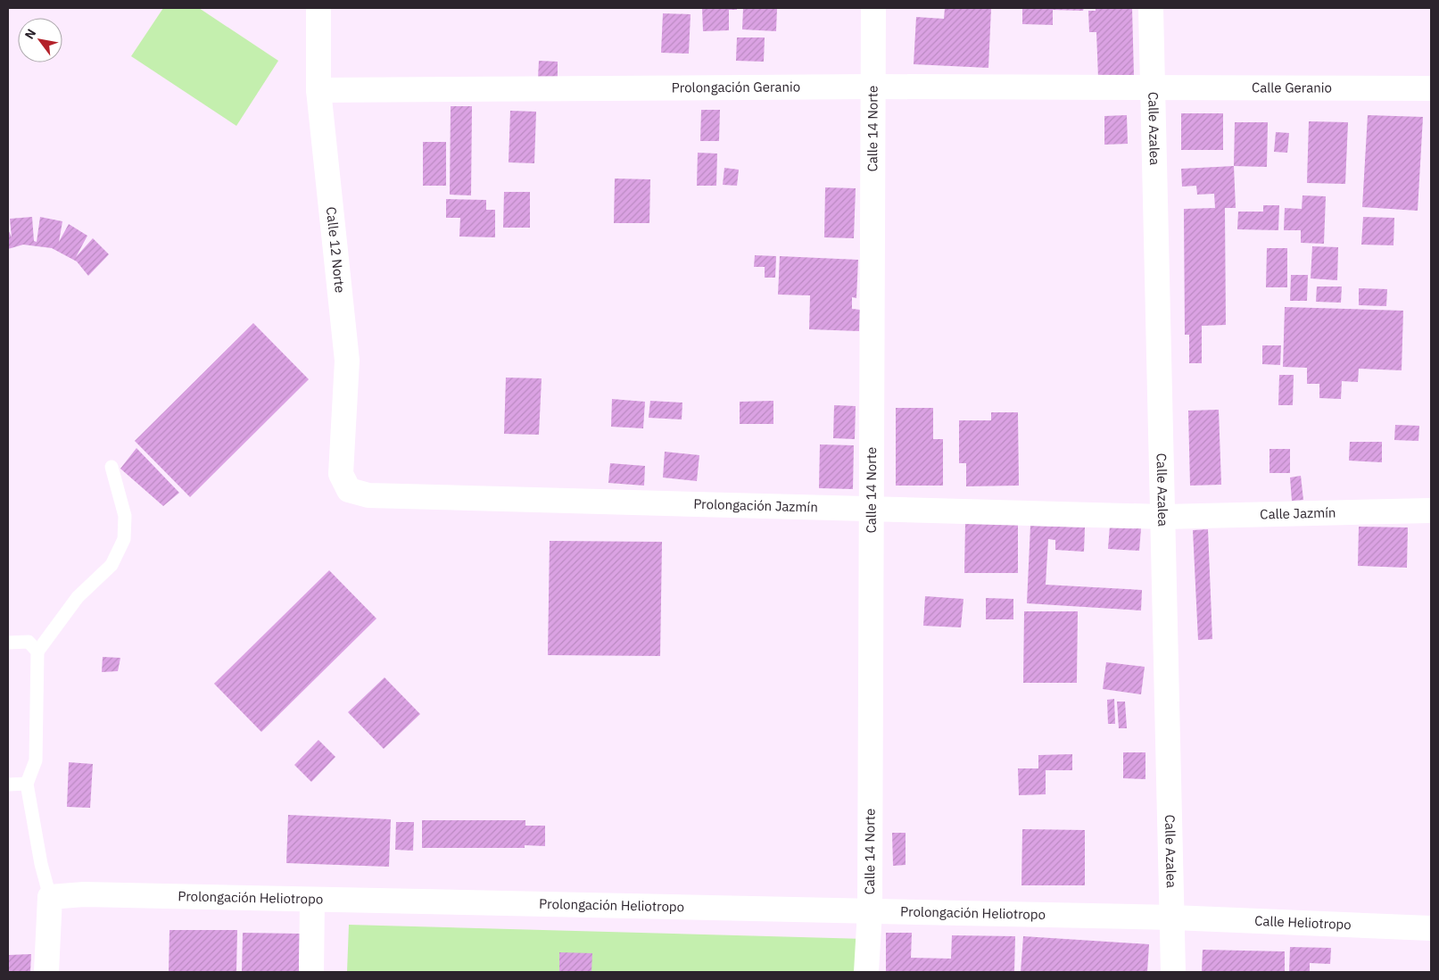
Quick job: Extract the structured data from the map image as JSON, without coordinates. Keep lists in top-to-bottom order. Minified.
{"streets":{"street":["Prolongación Geranio","Calle Geranio","Calle 14 Norte","Calle Azalea","Calle 12 Norte","Prolongación Jazmín","Calle Jazmín","Prolongación Heliotropo","Calle Heliotropo"]},"crossings":[["Prolongación Geranio","Calle Geranio"],["Prolongación Geranio","Calle 14 Norte"],["Prolongación Geranio","Calle Azalea"],["Prolongación Geranio","Calle 12 Norte"],["Calle Geranio","Calle Azalea"],["Calle 14 Norte","Prolongación Jazmín"],["Calle 14 Norte","Prolongación Heliotropo"],["Calle Azalea","Prolongación Jazmín"],["Calle Azalea","Calle Jazmín"],["Calle Azalea","Prolongación Heliotropo"],["Calle Azalea","Calle Heliotropo"],["Calle 12 Norte","Prolongación Jazmín"],["Prolongación Jazmín","Calle Jazmín"],["Prolongación Heliotropo","Calle Heliotropo"]],"north":"top left"}
